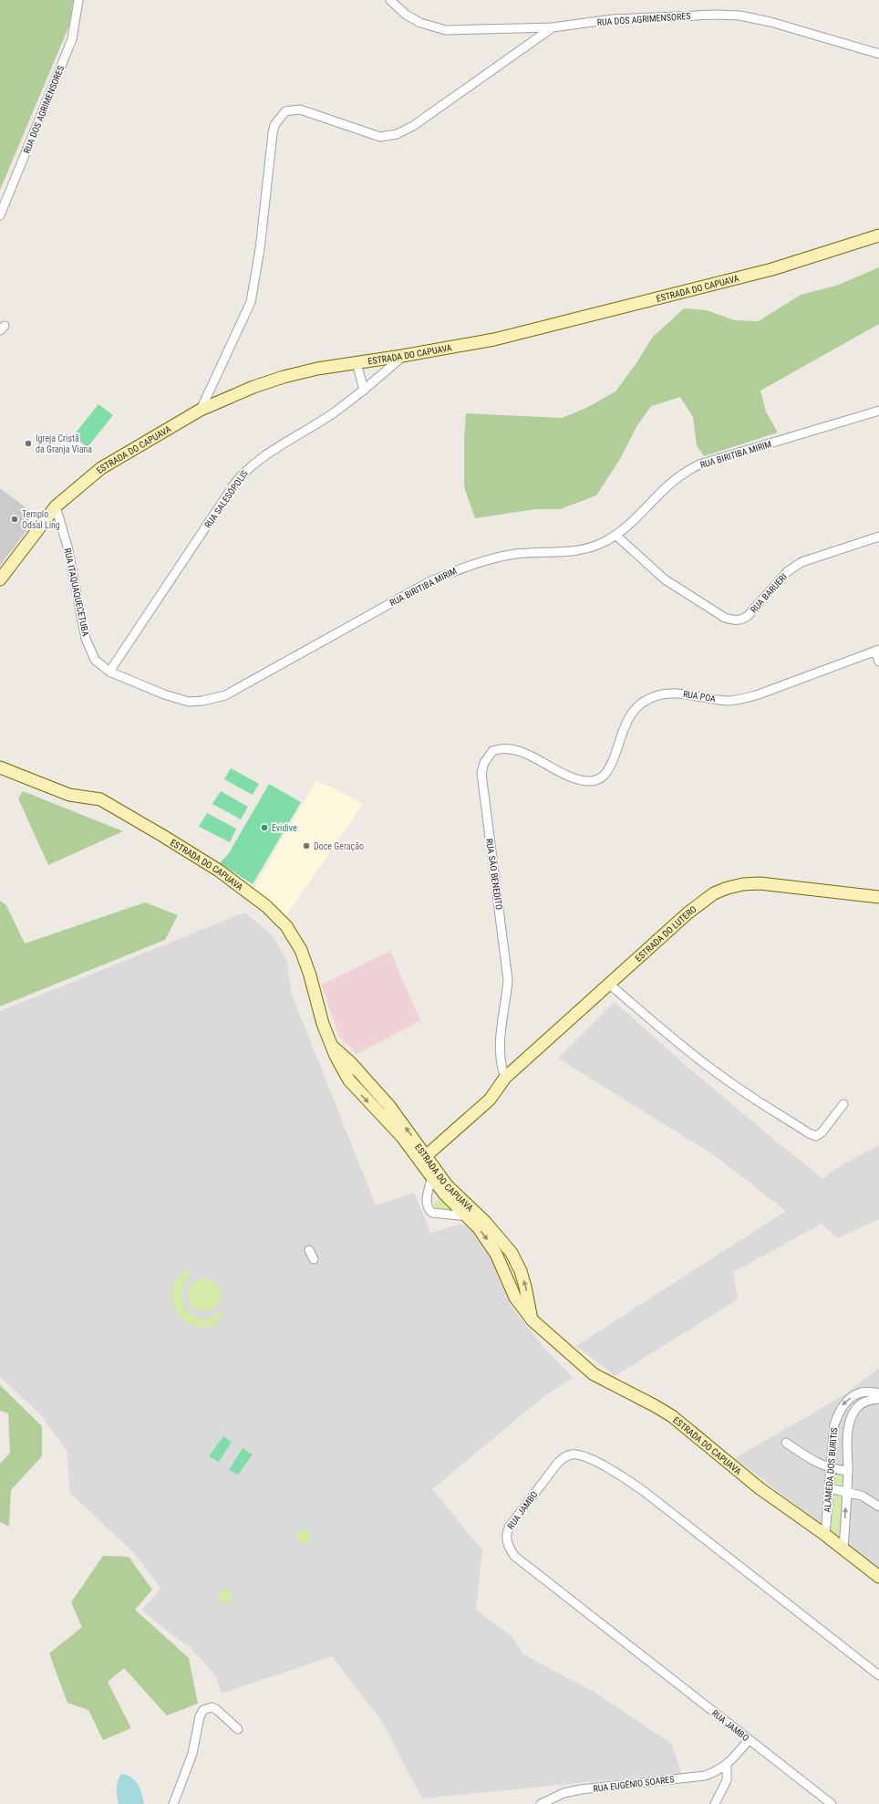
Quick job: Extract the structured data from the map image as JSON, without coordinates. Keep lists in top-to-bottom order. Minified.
{"streets":{"main road":["ESTRADA DO CAPUAVA","ESTRADA DO LUTERO"],"street":["RUA DOS AGRIMENSORES","RUA BIRITIBA MIRIM","RUA SALESÓPOLIS","RUA ITAQUAQUECETUBA","RUA BARUERI","RUA POA","RUA SÃO BENEDITO","ALAMEDA DOS BURITIS","RUA JAMBO","RUA EUGÊNIO SOARES"]},"crossings":[["ESTRADA DO CAPUAVA","RUA SALESÓPOLIS"],["ESTRADA DO CAPUAVA","RUA ITAQUAQUECETUBA"],["ESTRADA DO CAPUAVA","ESTRADA DO LUTERO"],["ESTRADA DO CAPUAVA","ALAMEDA DOS BURITIS"],["RUA BIRITIBA MIRIM","RUA SALESÓPOLIS"],["RUA BIRITIBA MIRIM","RUA ITAQUAQUECETUBA"],["RUA BIRITIBA MIRIM","RUA BARUERI"],["RUA SALESÓPOLIS","RUA ITAQUAQUECETUBA"],["RUA POA","RUA SÃO BENEDITO"],["RUA SÃO BENEDITO","ESTRADA DO LUTERO"],["RUA JAMBO","RUA EUGÊNIO SOARES"]],"places":["Igreja Cristã da Granja Viana","Templo Odsal Ling","Evidive","Doce Geração"]}
